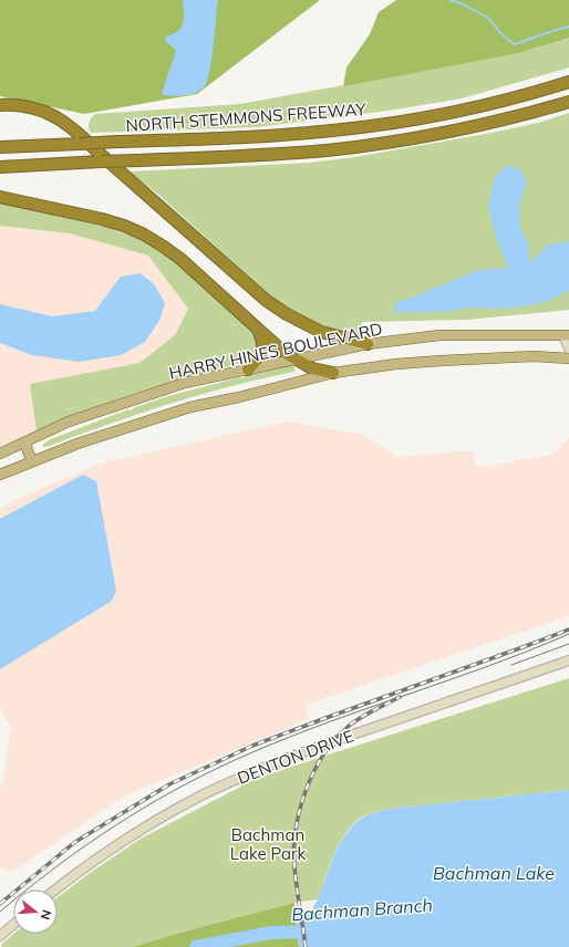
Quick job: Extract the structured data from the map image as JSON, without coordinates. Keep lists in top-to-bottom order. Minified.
{"streets":{"highway":["NORTH STEMMONS FREEWAY"],"main road":["HARRY HINES BOULEVARD","DENTON DRIVE"]},"water":["Bachman Lake","Bachman Branch"],"parks":["Bachman Lake Park"],"north":"right"}
